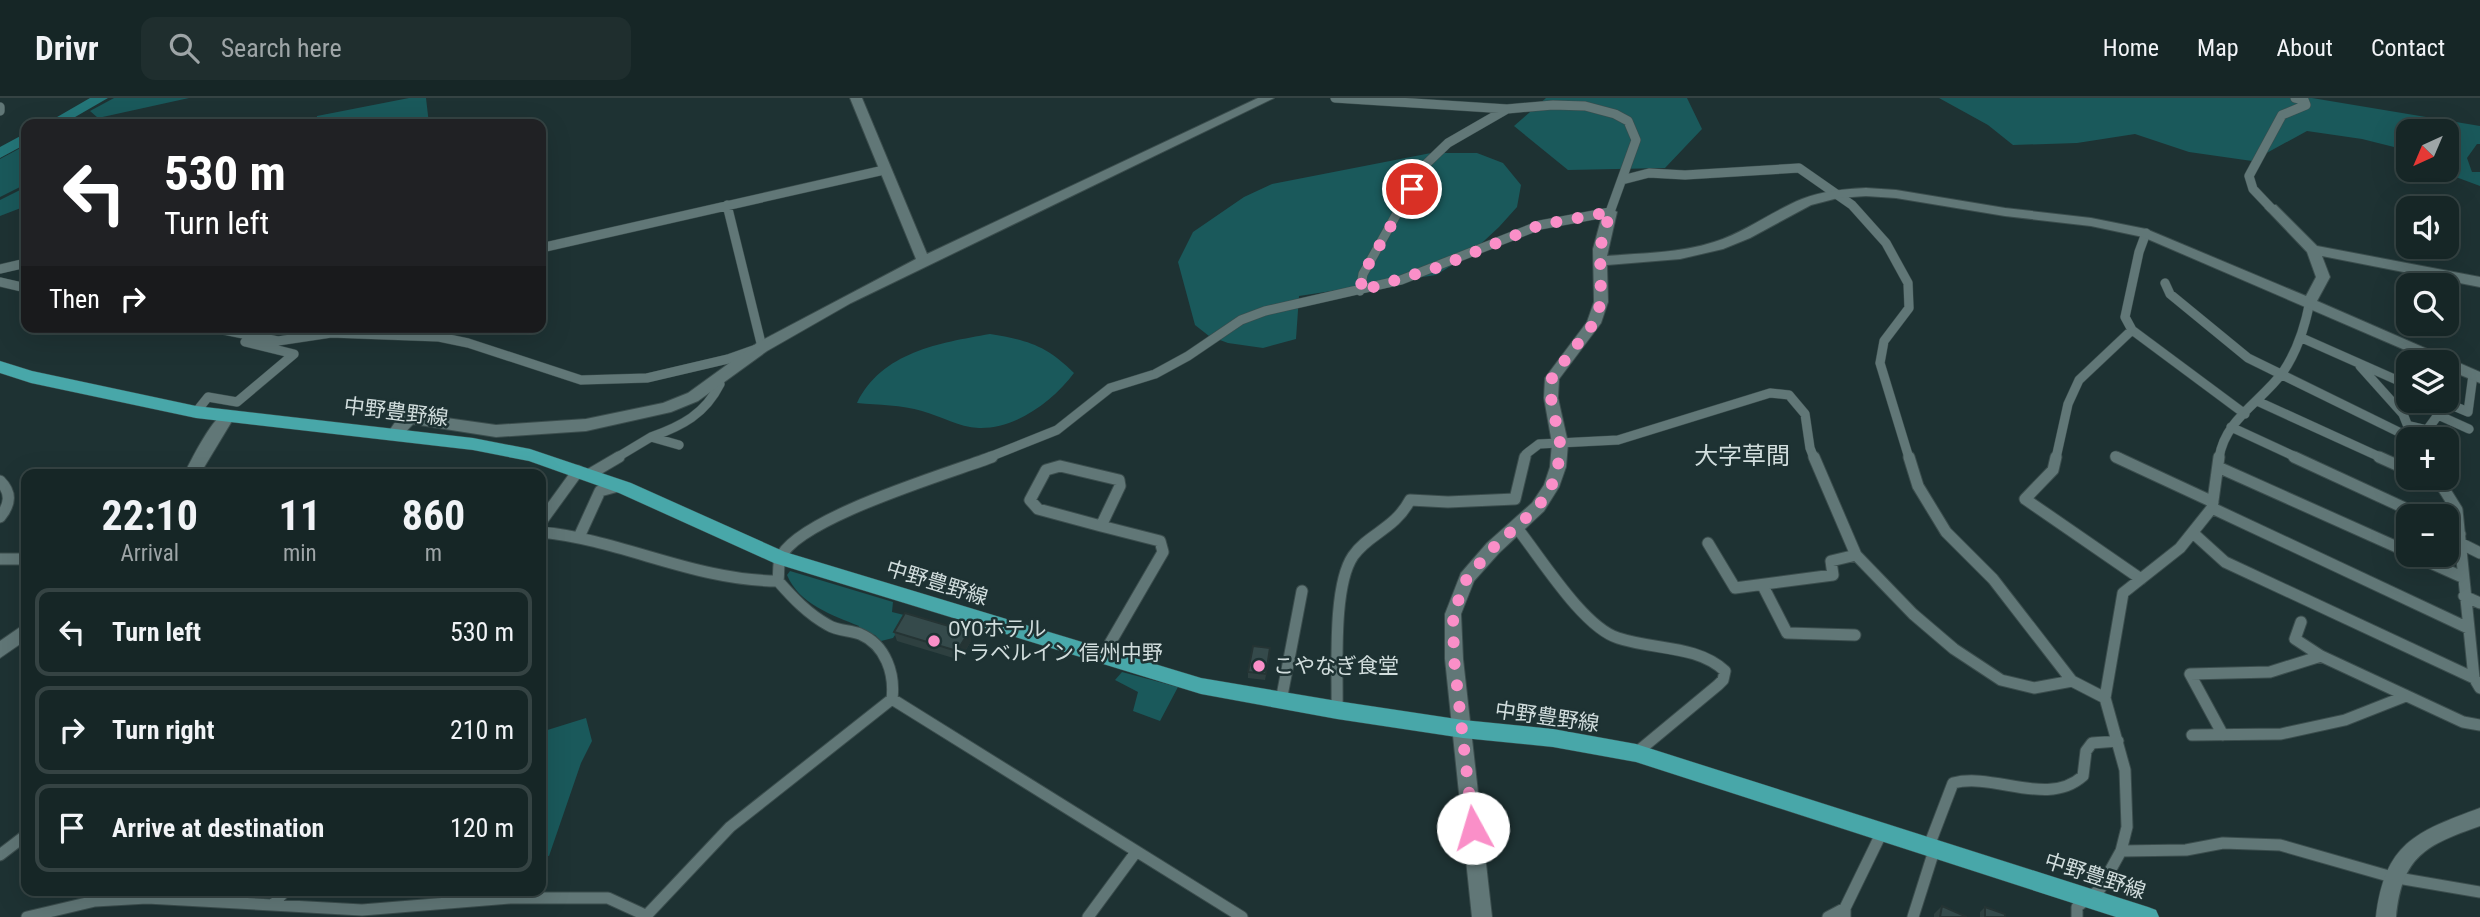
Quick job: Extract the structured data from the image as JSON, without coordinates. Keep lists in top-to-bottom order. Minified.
{"streets":{"main road":["中野豊野線"]},"districts":["大字草間"],"places":["OYOホテル トラベルイン 信州中野","こやなぎ食堂"],"north":"bottom left","page":{"header":"Drivr","search":"Search here","nav":["Home","Map","About","Contact"],"map_buttons":["+","−"],"turn":["530 m","Turn left"],"then":"Then","eta":["22:10","Arrival","11","min","860","m"],"list":[{"name":"Turn left","value":"530 m"},{"name":"Turn right","value":"210 m"},{"name":"Arrive at destination","value":"120 m"}]}}
